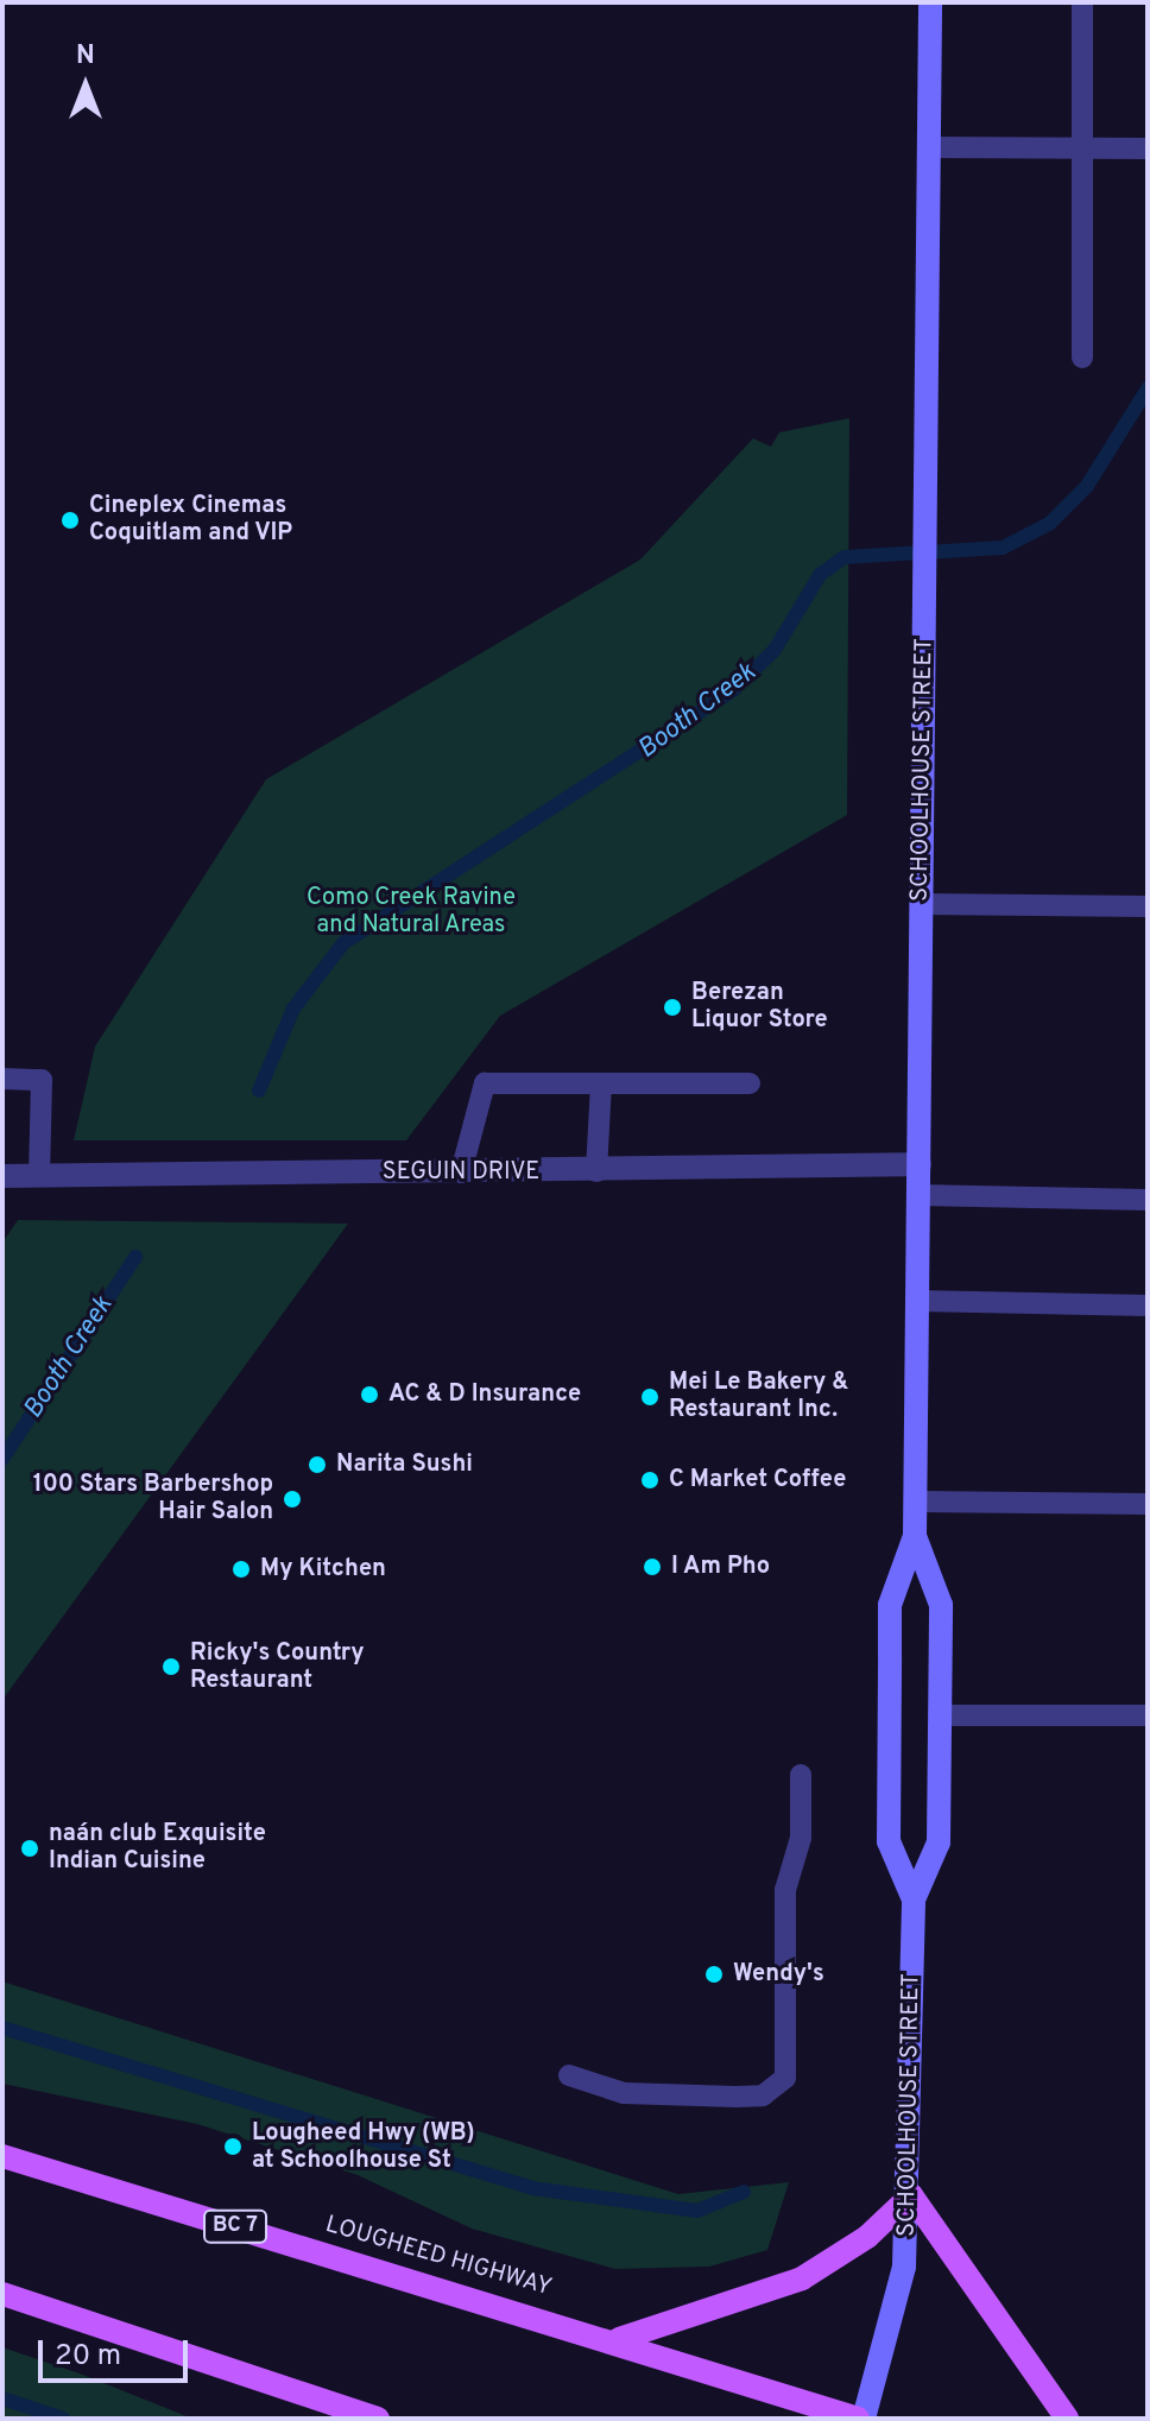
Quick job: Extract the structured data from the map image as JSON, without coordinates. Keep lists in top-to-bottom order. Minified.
{"streets":{"main road":["SCHOOLHOUSE STREET","BC 7","LOUGHEED HIGHWAY"],"street":["SEGUIN DRIVE"]},"crossings":[["SCHOOLHOUSE STREET","SEGUIN DRIVE"],["SCHOOLHOUSE STREET","LOUGHEED HIGHWAY"]],"water":["Booth Creek"],"parks":["Como Creek Ravine and Natural Areas"],"places":["Cineplex Cinemas Coquitlam and VIP","Berezan Liquor Store","AC & D Insurance","Mei Le Bakery & Restaurant Inc.","Narita Sushi","C Market Coffee","100 Stars Barbershop Hair Salon","I Am Pho","My Kitchen","Ricky's Country Restaurant","naán club Exquisite Indian Cuisine","Wendy's","Lougheed Hwy (WB) at Schoolhouse St"],"scale_bar":"20 m","north":"top"}
